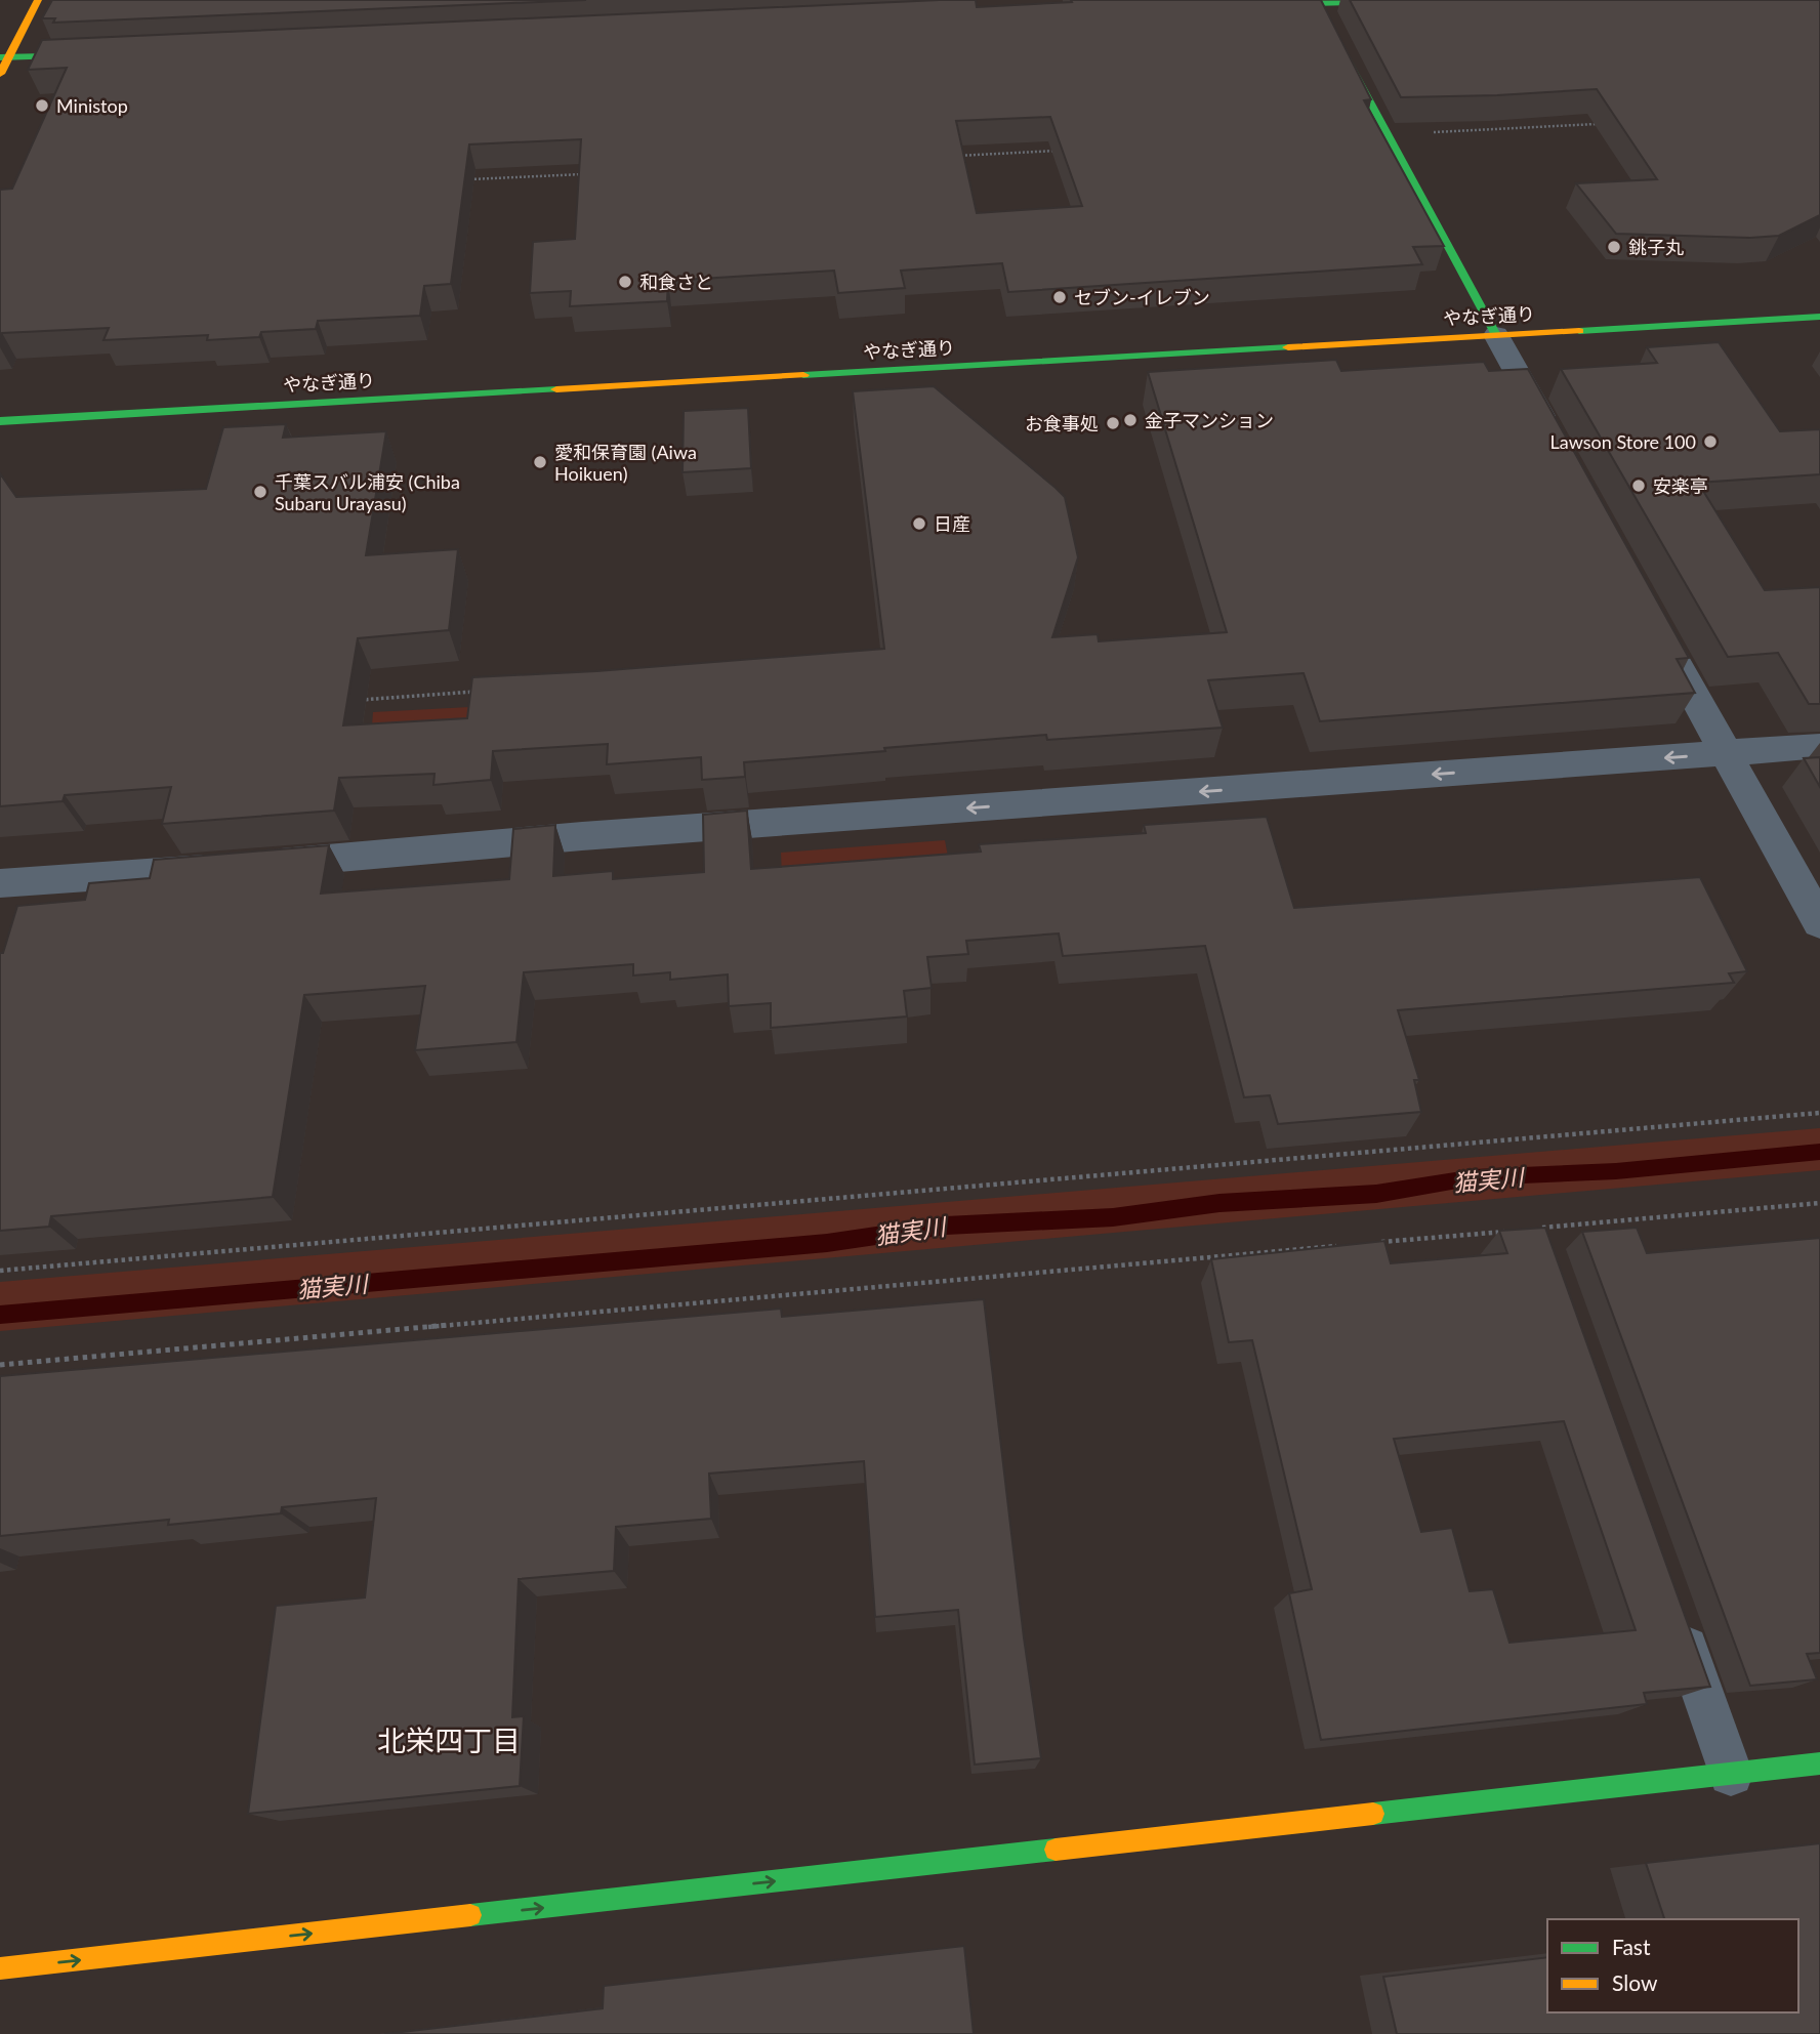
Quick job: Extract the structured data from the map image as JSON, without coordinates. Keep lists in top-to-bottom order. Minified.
{"streets":{"street":["やなぎ通り"]},"districts":["北栄四丁目"],"water":["猫実川"],"places":["Ministop","銚子丸","和食さと","セブン-イレブン","金子マンション","お食事処","Lawson Store 100","愛和保育園 (Aiwa Hoikuen)","安楽亭","千葉スバル浦安 (Chiba Subaru Urayasu)","日産"],"legend":["Fast","Slow"]}
